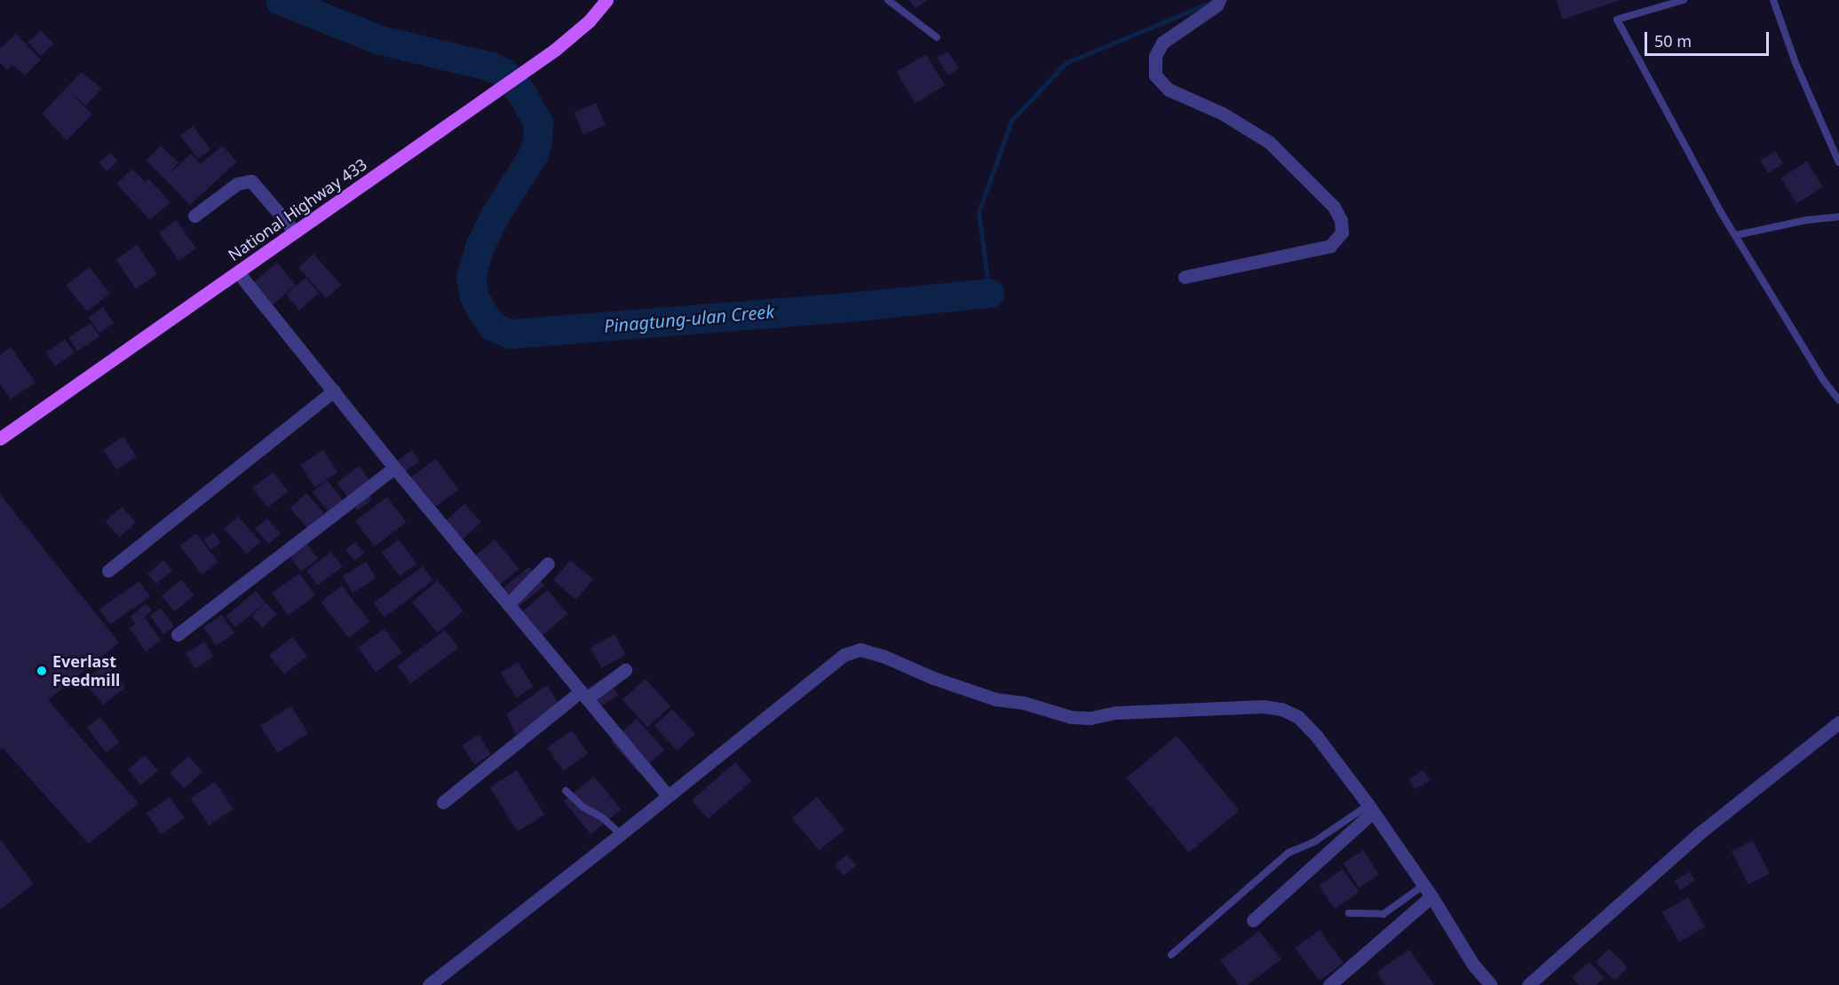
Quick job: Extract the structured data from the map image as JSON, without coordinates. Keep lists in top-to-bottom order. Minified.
{"streets":{"main road":["National Highway 433"]},"water":["Pinagtung-ulan Creek"],"places":["Everlast Feedmill"],"scale_bar":"50 m"}
